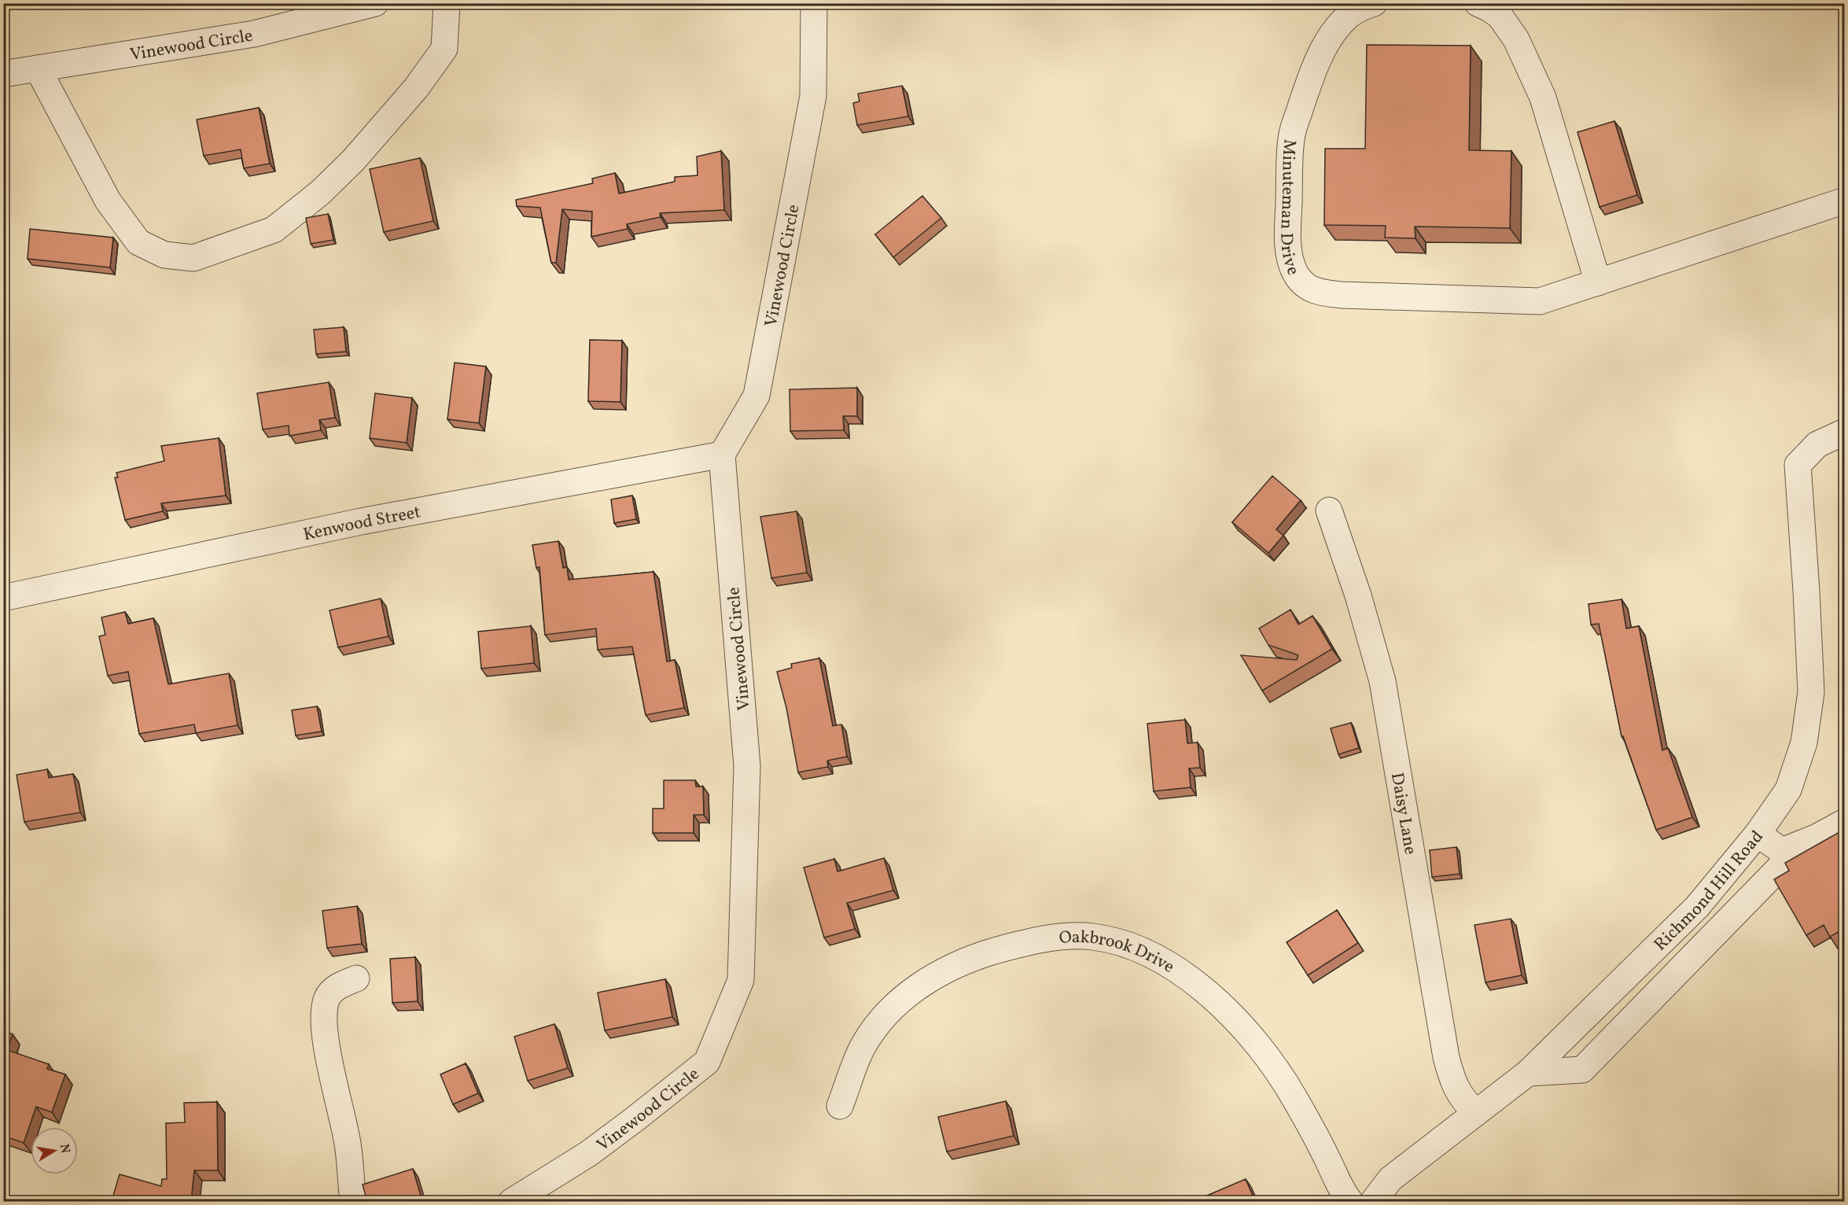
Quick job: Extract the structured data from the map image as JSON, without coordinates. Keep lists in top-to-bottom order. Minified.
{"streets":{"street":["Vinewood Circle","Minuteman Drive","Kenwood Street","Daisy Lane","Richmond Hill Road","Oakbrook Drive"]},"crossings":[["Vinewood Circle","Kenwood Street"],["Daisy Lane","Richmond Hill Road"]],"north":"right"}
